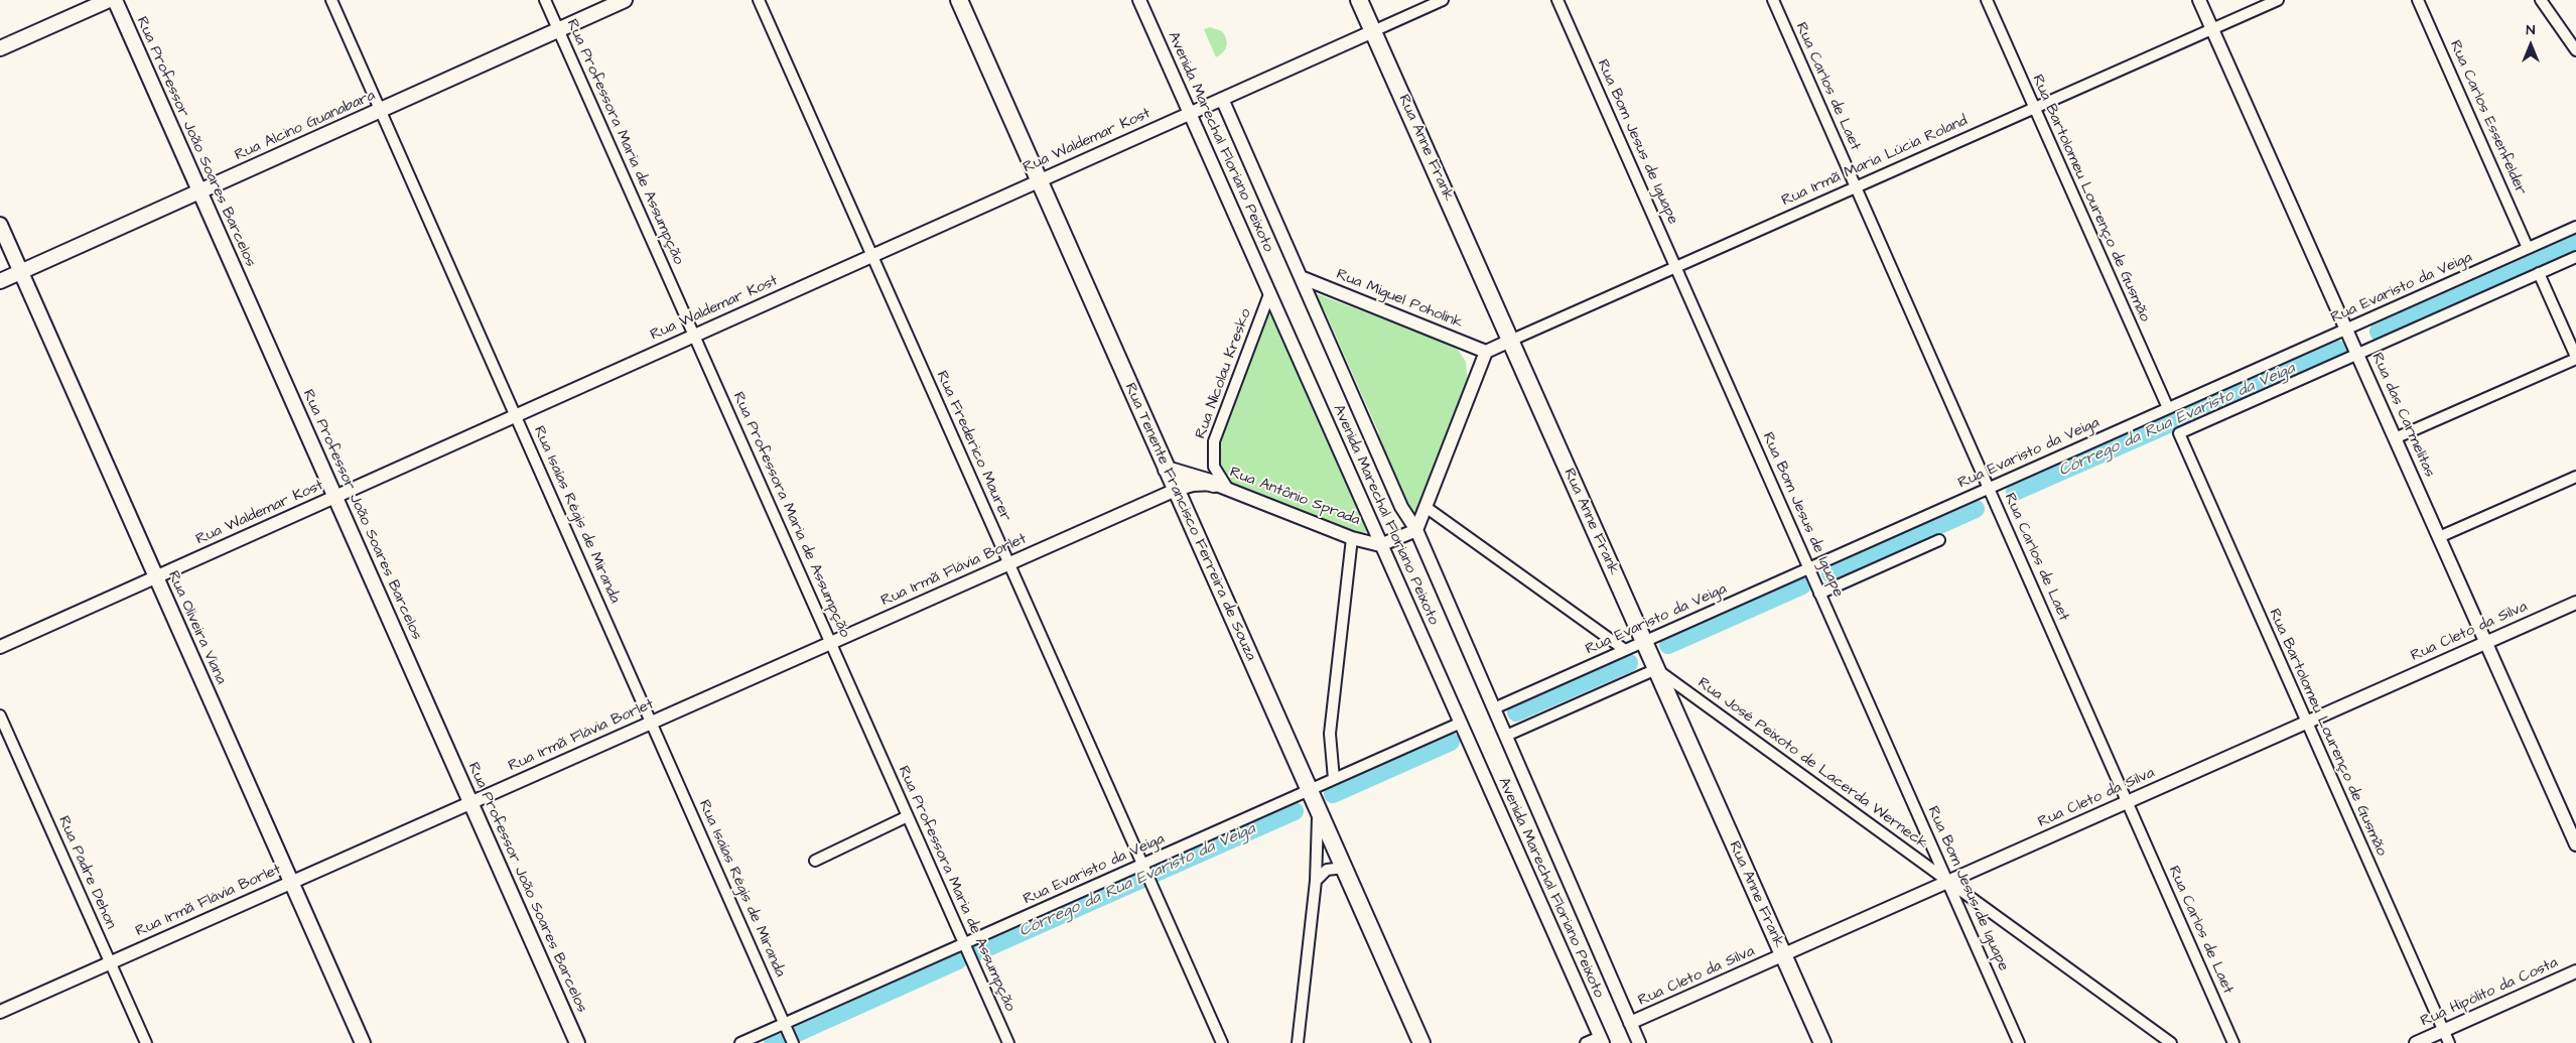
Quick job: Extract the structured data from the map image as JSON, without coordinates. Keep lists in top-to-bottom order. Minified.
{"streets":{"main road":["Rua Alcino Guanabara","Rua Professor João Soares Barcelos","Rua Anne Frank","Rua Tenente Francisco Ferreira de Souza","Rua Oliveira Viana"],"street":["Rua Carlos de Laet","Rua Carlos Essenfelder","Rua Waldemar Kost","Rua Professora Maria de Assumpção","Avenida Marechal Floriano Peixoto","Rua Bom Jesus de Iguape","Rua Irmã Maria Lúcia Roland","Rua Bartolomeu Lourenço de Gusmão","Rua Evaristo da Veiga","Rua Miguel Poholink","Rua Nicolau Kresko","Rua das Carmelitas","Rua Frederico Maurer","Rua Antônio Sprada","Rua Isaías Régis de Miranda","Rua Irmã Flávia Borlet","Rua Cleto da Silva","Rua José Peixoto de Lacerda Werneck","Rua Padre Dehon","Rua Hipólito da Costa"]},"crossings":[["Rua Carlos de Laet","Rua Irmã Maria Lúcia Roland"],["Rua Carlos de Laet","Rua Evaristo da Veiga"],["Rua Carlos de Laet","Rua Cleto da Silva"],["Rua Carlos Essenfelder","Rua Evaristo da Veiga"],["Rua Alcino Guanabara","Rua Professor João Soares Barcelos"],["Rua Alcino Guanabara","Rua Professora Maria de Assumpção"],["Rua Alcino Guanabara","Rua Isaías Régis de Miranda"],["Rua Alcino Guanabara","Rua Oliveira Viana"],["Rua Waldemar Kost","Rua Professor João Soares Barcelos"],["Rua Waldemar Kost","Rua Professora Maria de Assumpção"],["Rua Waldemar Kost","Avenida Marechal Floriano Peixoto"],["Rua Waldemar Kost","Rua Anne Frank"],["Rua Waldemar Kost","Rua Frederico Maurer"],["Rua Waldemar Kost","Rua Isaías Régis de Miranda"],["Rua Waldemar Kost","Rua Tenente Francisco Ferreira de Souza"],["Rua Waldemar Kost","Rua Oliveira Viana"],["Rua Professor João Soares Barcelos","Rua Irmã Flávia Borlet"],["Rua Professora Maria de Assumpção","Rua Evaristo da Veiga"],["Rua Professora Maria de Assumpção","Rua Irmã Flávia Borlet"],["Avenida Marechal Floriano Peixoto","Rua Evaristo da Veiga"],["Avenida Marechal Floriano Peixoto","Rua Miguel Poholink"],["Avenida Marechal Floriano Peixoto","Rua Nicolau Kresko"],["Avenida Marechal Floriano Peixoto","Rua Antônio Sprada"],["Avenida Marechal Floriano Peixoto","Rua Cleto da Silva"],["Rua Bom Jesus de Iguape","Rua Irmã Maria Lúcia Roland"],["Rua Bom Jesus de Iguape","Rua Evaristo da Veiga"],["Rua Bom Jesus de Iguape","Rua Cleto da Silva"],["Rua Bom Jesus de Iguape","Rua José Peixoto de Lacerda Werneck"],["Rua Anne Frank","Rua Irmã Maria Lúcia Roland"],["Rua Anne Frank","Rua Evaristo da Veiga"],["Rua Anne Frank","Rua Cleto da Silva"],["Rua Anne Frank","Rua José Peixoto de Lacerda Werneck"],["Rua Irmã Maria Lúcia Roland","Rua Bartolomeu Lourenço de Gusmão"],["Rua Irmã Maria Lúcia Roland","Rua Miguel Poholink"],["Rua Irmã Maria Lúcia Roland","Rua das Carmelitas"],["Rua Bartolomeu Lourenço de Gusmão","Rua Evaristo da Veiga"],["Rua Bartolomeu Lourenço de Gusmão","Rua das Carmelitas"],["Rua Bartolomeu Lourenço de Gusmão","Rua Cleto da Silva"],["Rua Bartolomeu Lourenço de Gusmão","Rua Hipólito da Costa"],["Rua Evaristo da Veiga","Rua das Carmelitas"],["Rua Evaristo da Veiga","Rua Frederico Maurer"],["Rua Evaristo da Veiga","Rua Isaías Régis de Miranda"],["Rua Evaristo da Veiga","Rua Tenente Francisco Ferreira de Souza"],["Rua Nicolau Kresko","Rua Antônio Sprada"],["Rua das Carmelitas","Rua Cleto da Silva"],["Rua Frederico Maurer","Rua Irmã Flávia Borlet"],["Rua Antônio Sprada","Rua Tenente Francisco Ferreira de Souza"],["Rua Antônio Sprada","Rua Irmã Flávia Borlet"],["Rua Isaías Régis de Miranda","Rua Irmã Flávia Borlet"],["Rua Tenente Francisco Ferreira de Souza","Rua Irmã Flávia Borlet"],["Rua Irmã Flávia Borlet","Rua Oliveira Viana"],["Rua Irmã Flávia Borlet","Rua Padre Dehon"],["Rua Cleto da Silva","Rua José Peixoto de Lacerda Werneck"]],"water":["Córrego da Rua Evaristo da Veiga"],"north":"top"}
